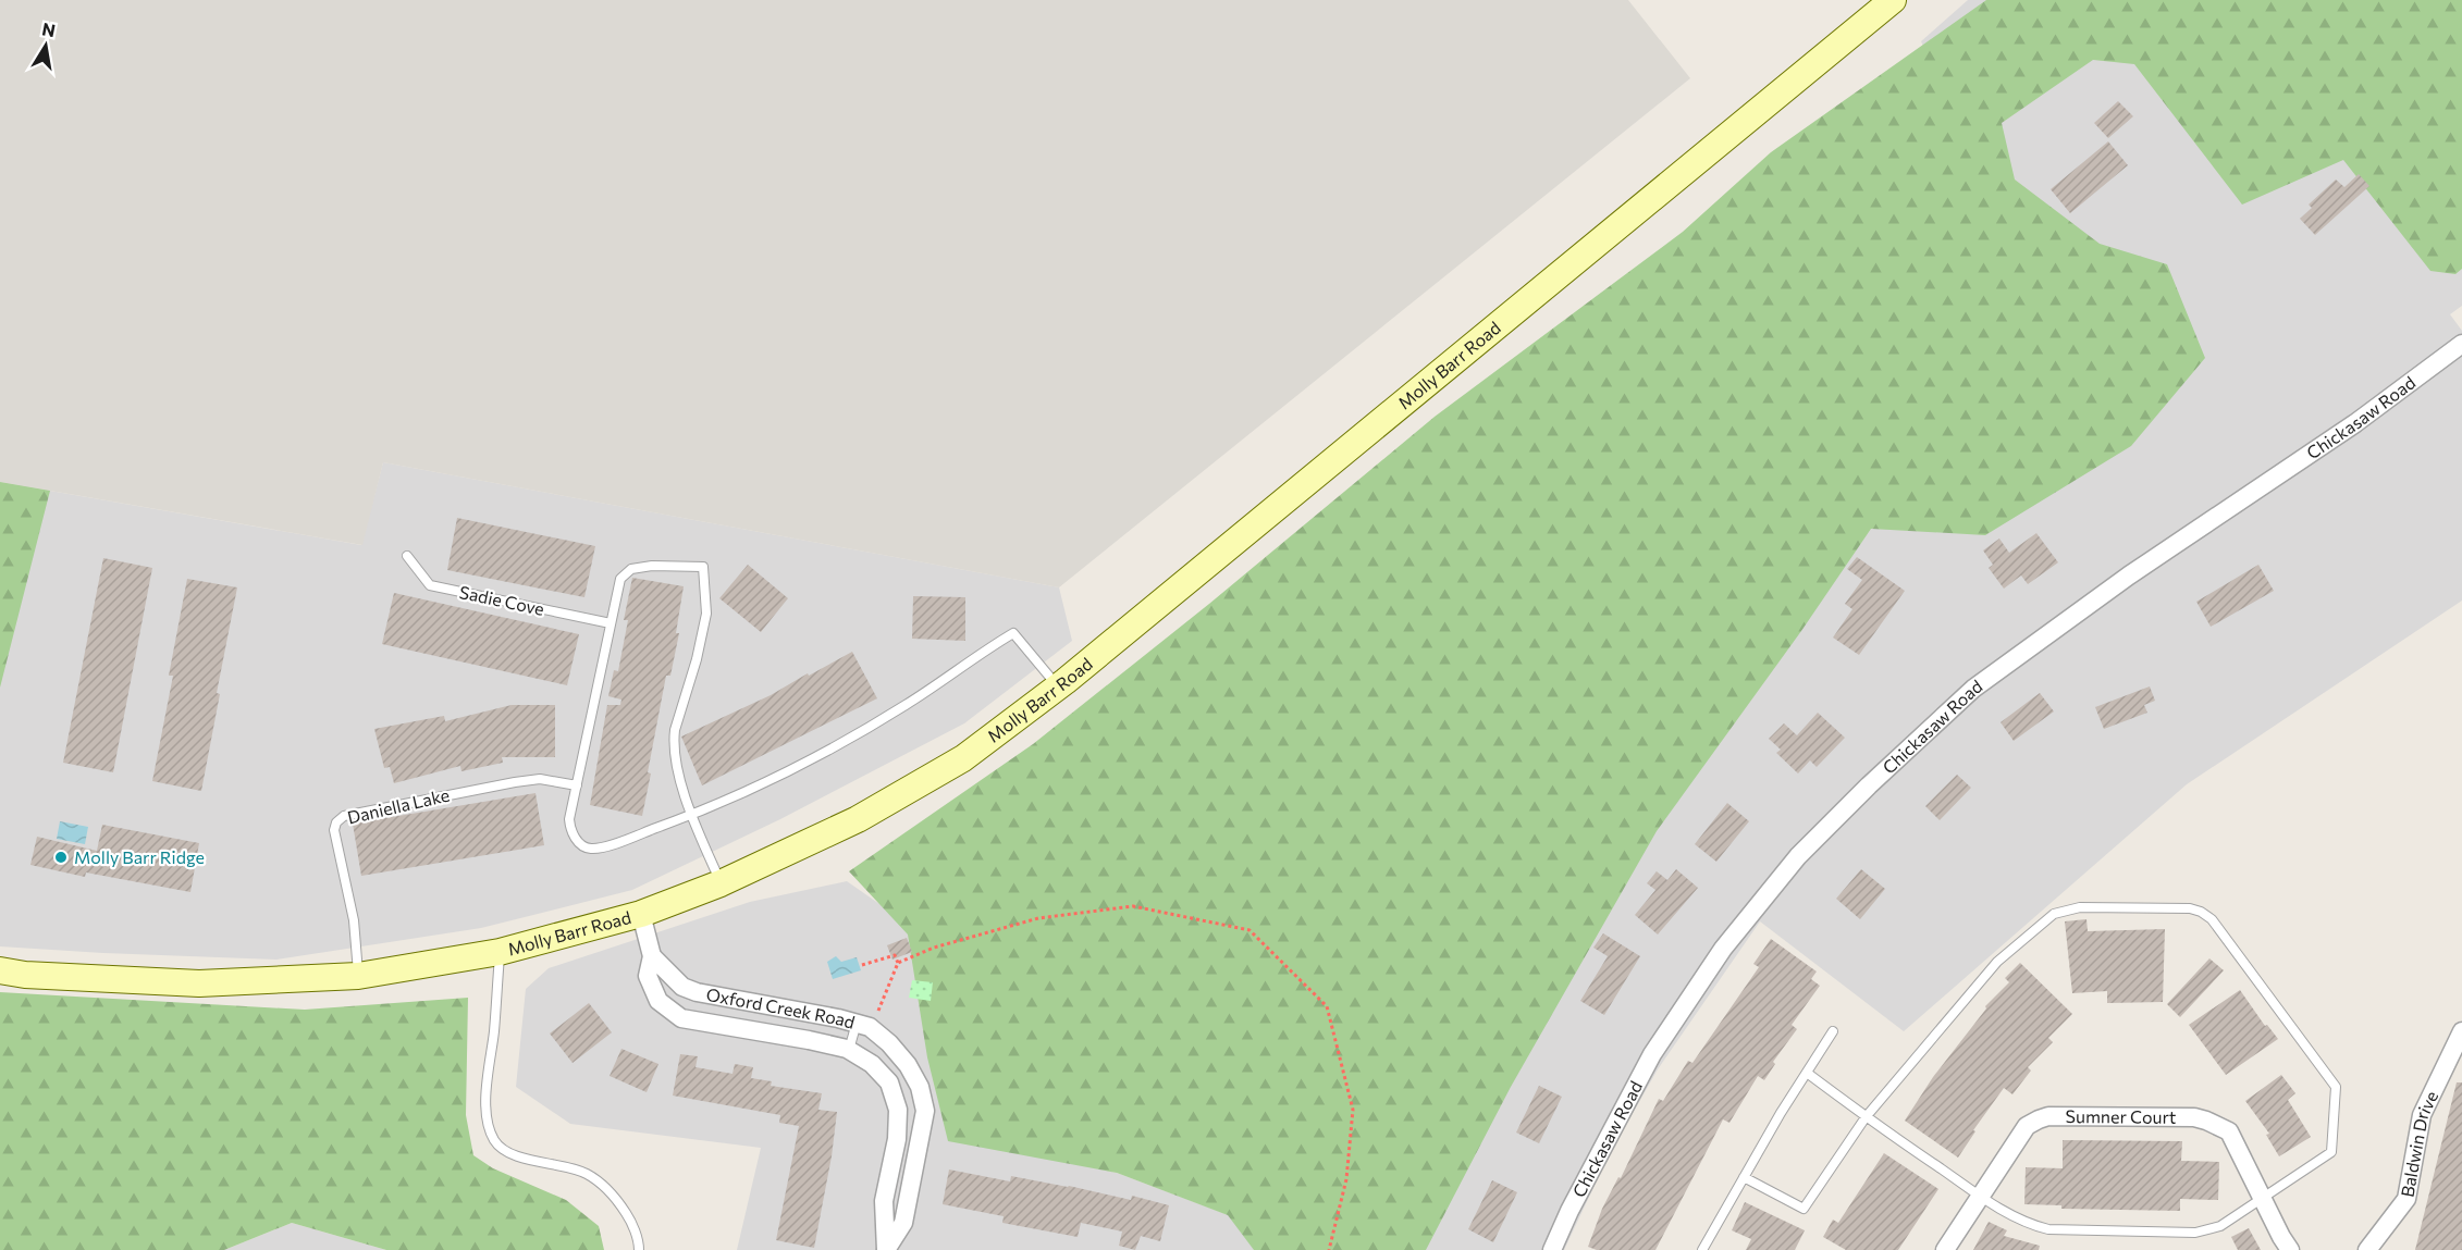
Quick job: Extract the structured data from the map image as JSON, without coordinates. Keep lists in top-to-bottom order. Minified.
{"streets":{"main road":["Molly Barr Road"],"street":["Chickasaw Road","Oxford Creek Road","Sumner Court","Baldwin Drive"],"lane":["Sadie Cove","Daniella Lake"]},"crossings":[["Molly Barr Road","Daniella Lake"],["Molly Barr Road","Oxford Creek Road"]],"places":["Molly Barr Ridge"],"north":"top"}
